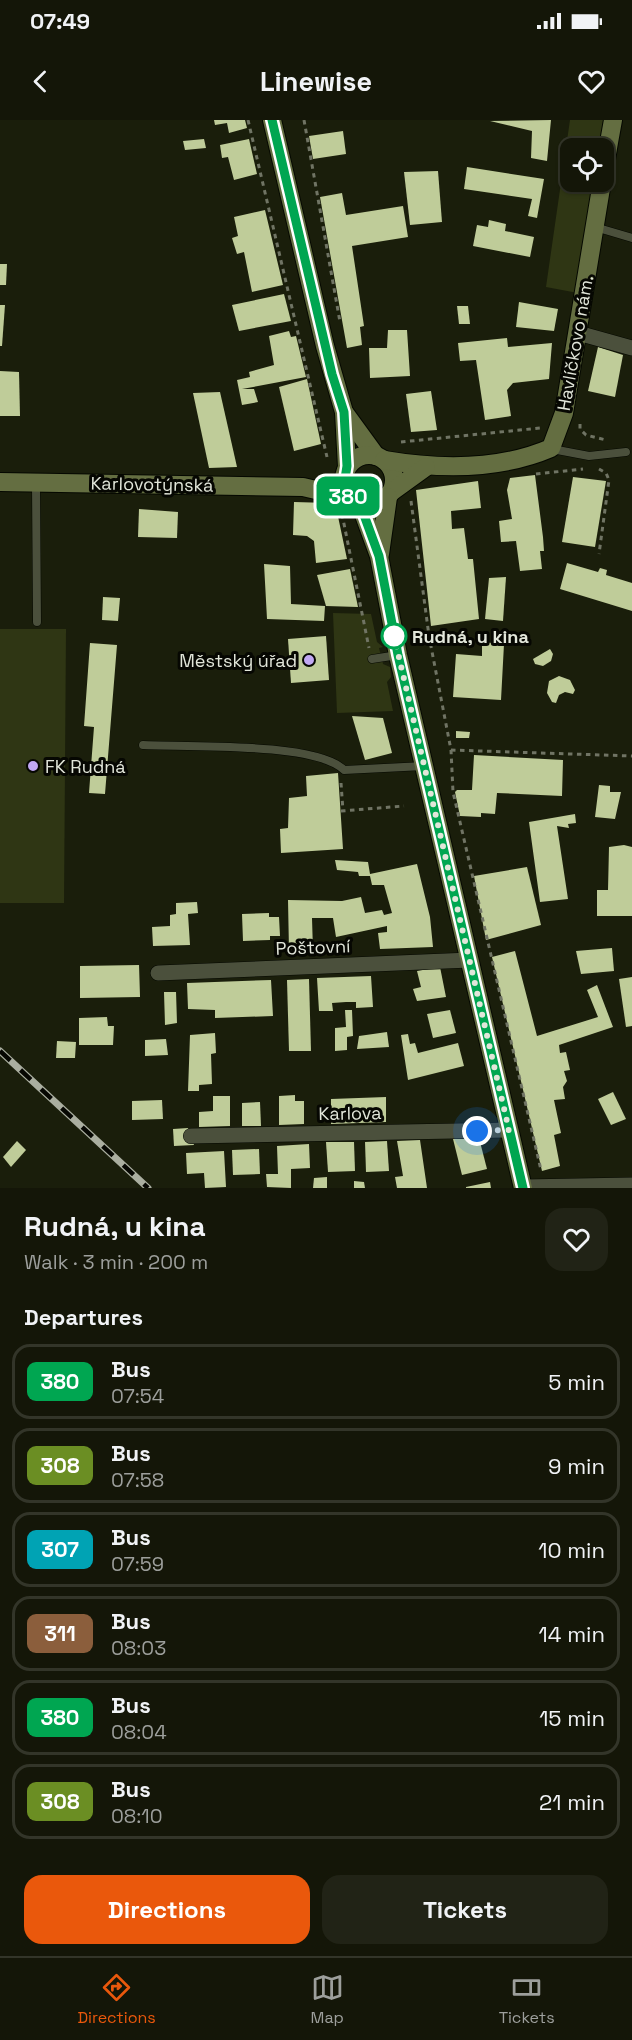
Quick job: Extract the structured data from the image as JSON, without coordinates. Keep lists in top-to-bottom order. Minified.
{"streets":{"main road":["Havlíčkovo nám.","Karlovotýnská"],"street":["Poštovní","Karlova"]},"places":["Rudná, u kina","Městský úřad","FK Rudná"],"lines":["bus line 380"],"page":{"status":"07:49","header":"Linewise","on_map":"380","heading":[["Rudná, u kina","Walk · 3 min · 200 m"],"Departures"],"list":[{"mark":"380","name":"Bus","note":"07:54","value":"5 min"},{"mark":"308","name":"Bus","note":"07:58","value":"9 min"},{"mark":"307","name":"Bus","note":"07:59","value":"10 min"},{"mark":"311","name":"Bus","note":"08:03","value":"14 min"},{"mark":"380","name":"Bus","note":"08:04","value":"15 min"},{"mark":"308","name":"Bus","note":"08:10","value":"21 min"}],"buttons":["Directions","Tickets"],"tabs":["Directions","Map","Tickets"]}}
